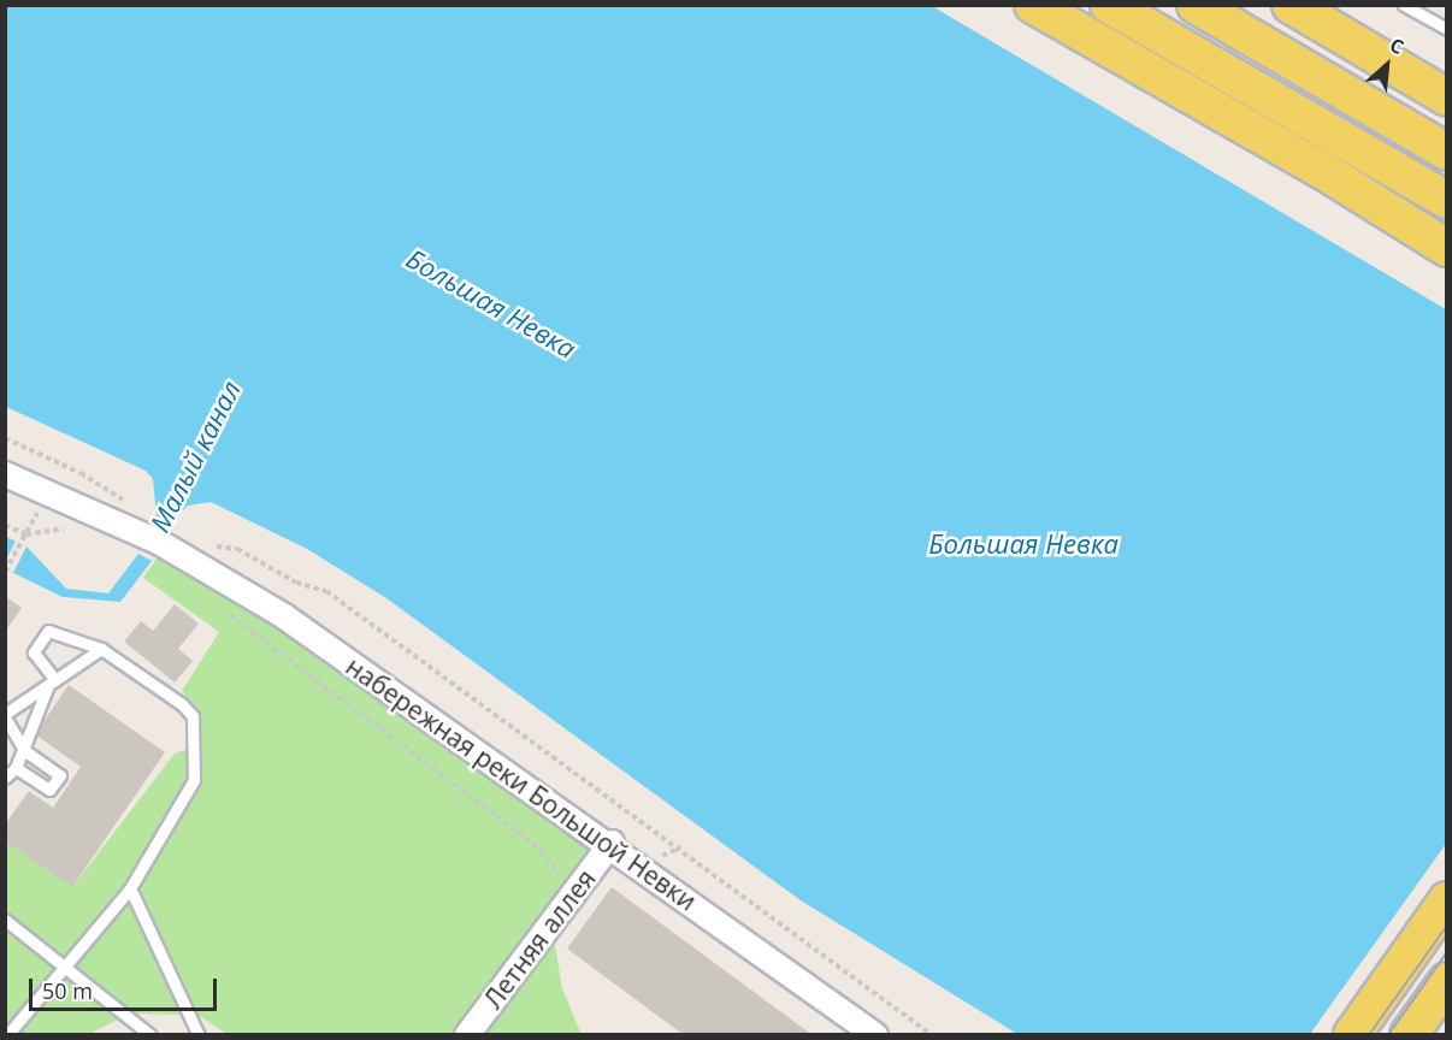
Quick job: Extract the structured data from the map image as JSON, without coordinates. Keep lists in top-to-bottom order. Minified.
{"streets":{"street":["набережная реки Большой Невки","Летняя аллея"]},"crossings":[["набережная реки Большой Невки","Летняя аллея"]],"water":["Большая Невка","Малый канал"],"scale_bar":"50 m","north":"top right"}
